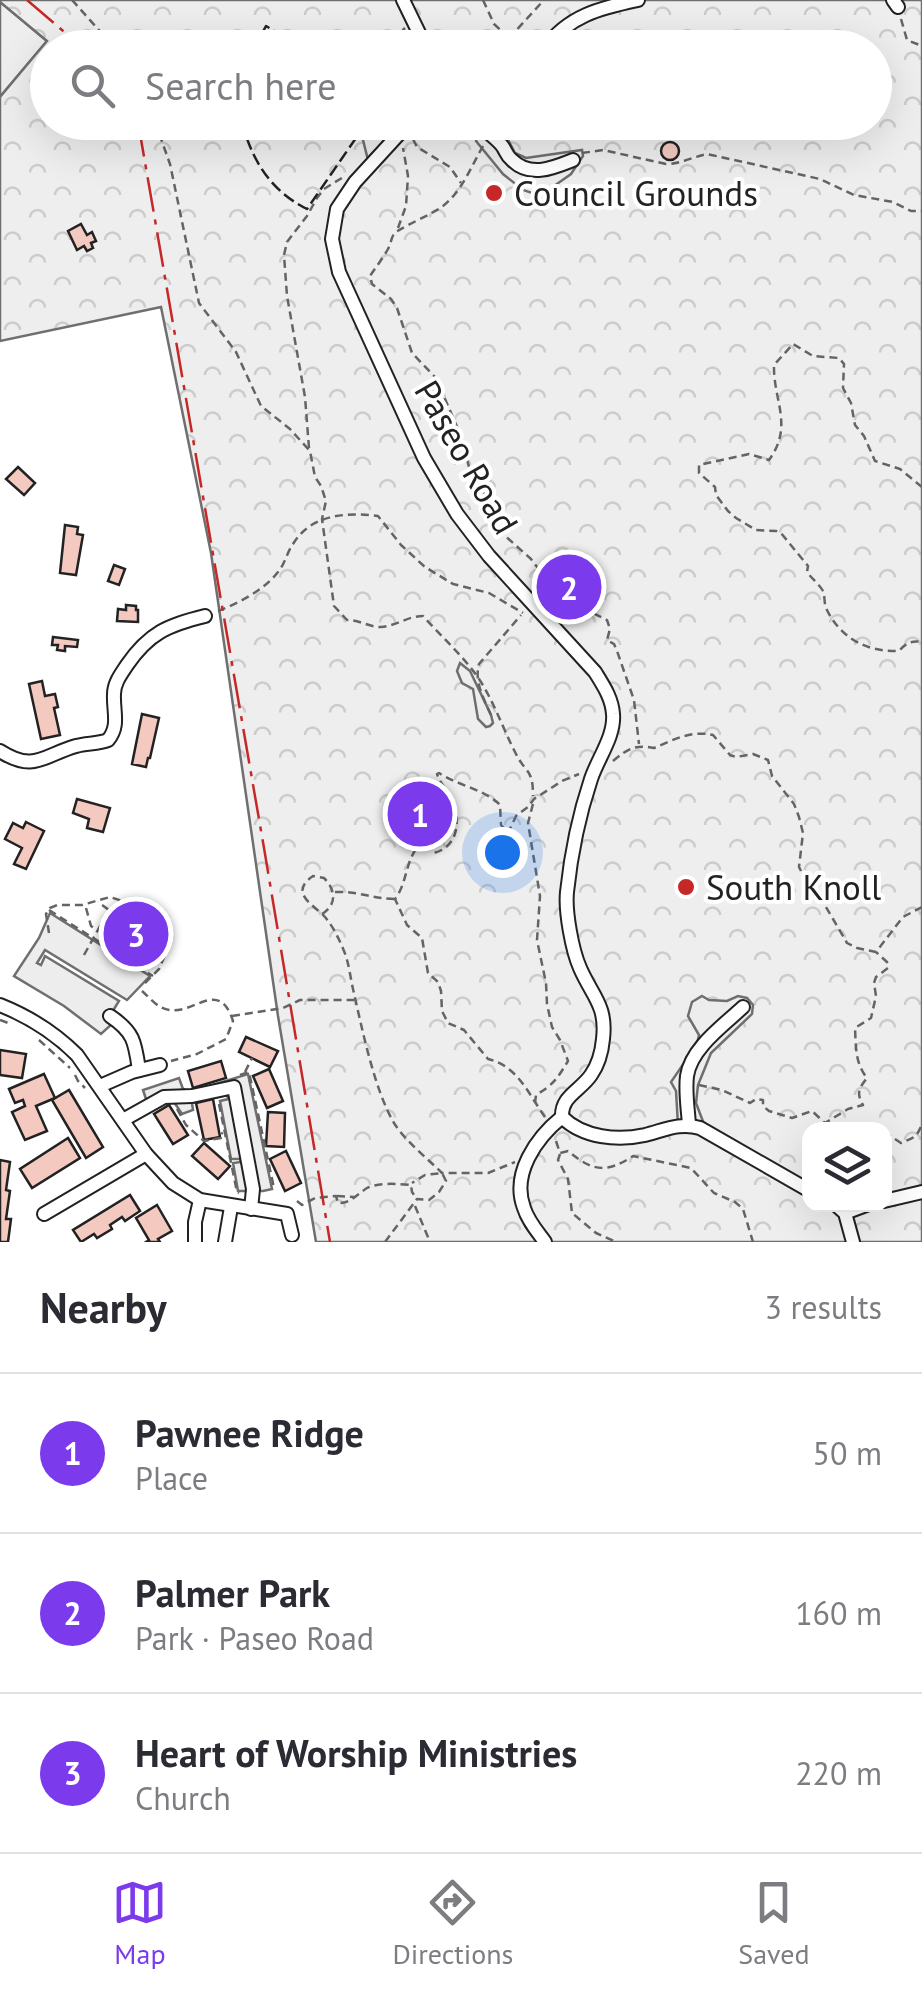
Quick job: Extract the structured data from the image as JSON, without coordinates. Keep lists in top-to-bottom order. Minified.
{"streets":{"street":["Paseo Road"]},"places":["Council Grounds","South Knoll"],"page":{"search":"Search here","pins":["2","1","3"],"heading":["Nearby","3 results"],"list":[{"mark":"1","name":"Pawnee Ridge","note":"Place","value":"50 m"},{"mark":"2","name":"Palmer Park","note":"Park · Paseo Road","value":"160 m"},{"mark":"3","name":"Heart of Worship Ministries","note":"Church","value":"220 m"}],"nav":["Map","Directions","Saved"]}}
